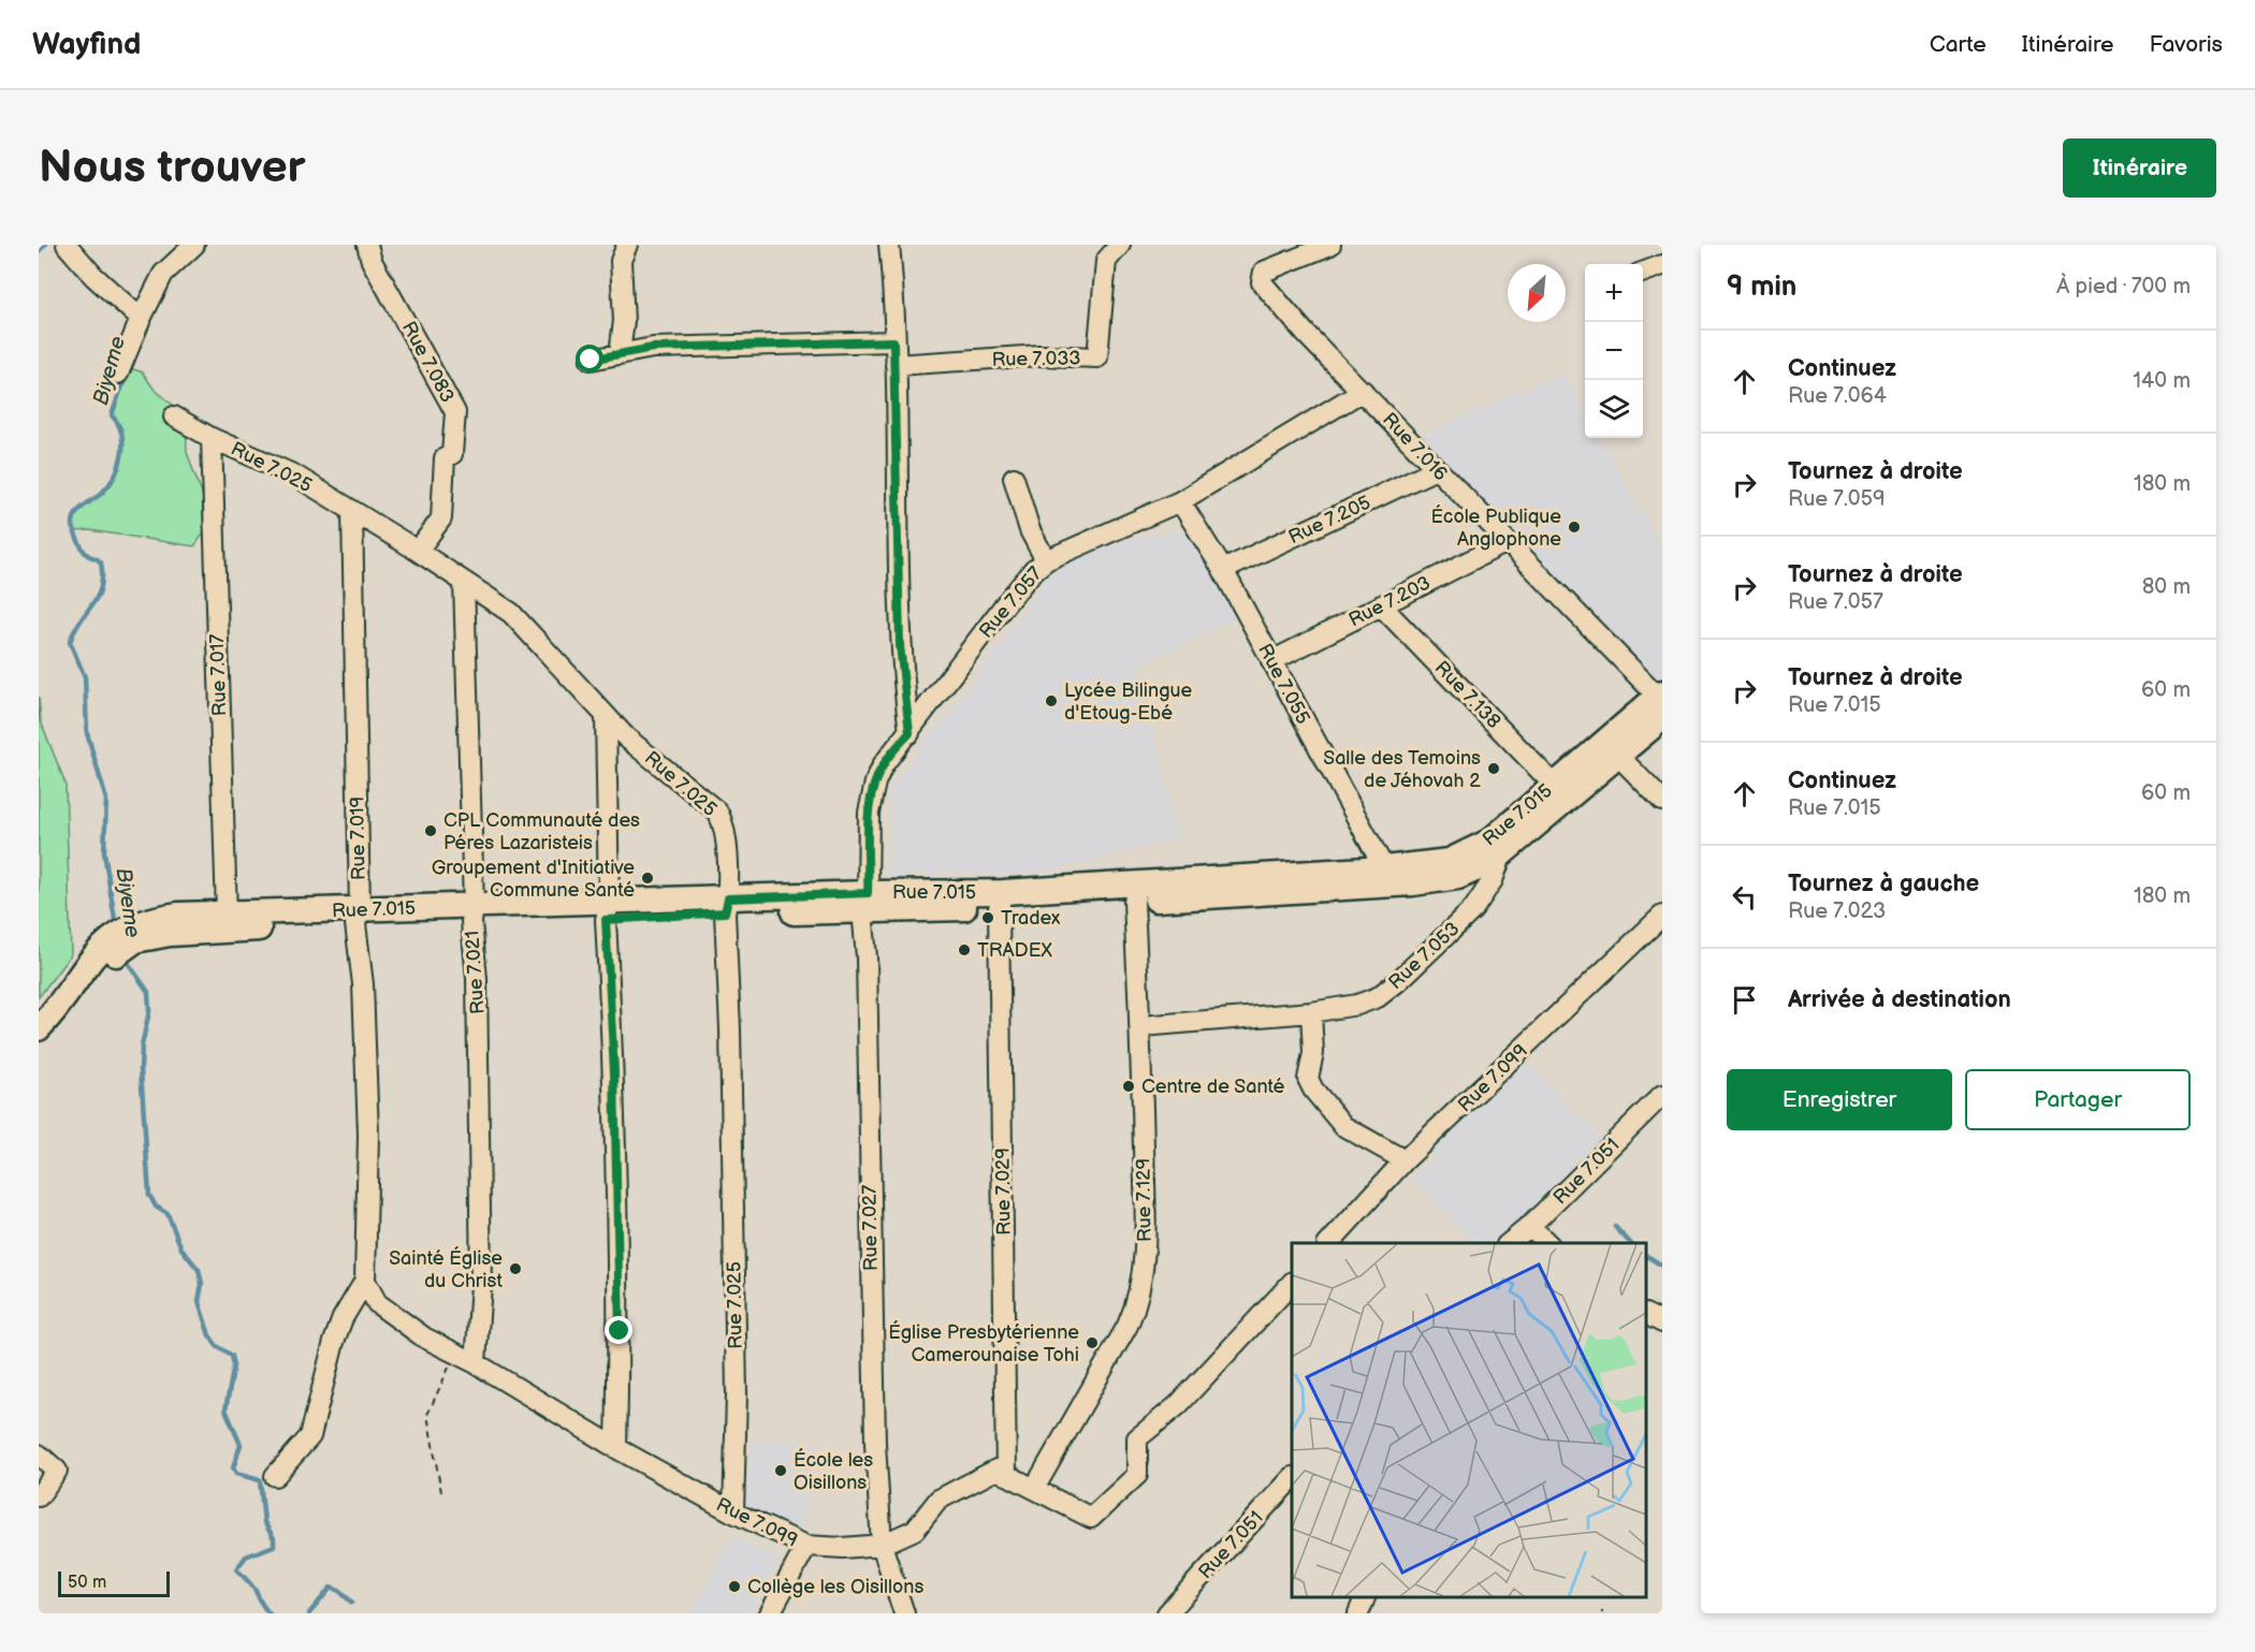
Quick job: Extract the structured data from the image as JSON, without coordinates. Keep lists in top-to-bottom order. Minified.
{"streets":{"main road":["Rue 7.015"],"street":["Rue 7.033","Rue 7.083","Rue 7.016","Rue 7.025","Rue 7.205","Rue 7.203","Rue 7.057","Rue 7.017","Rue 7.055","Rue 7.138","Rue 7.019","Rue 7.053","Rue 7.021","Rue 7.099","Rue 7.051","Rue 7.029","Rue 7.129","Rue 7.027"]},"crossings":[["Rue 7.083","Rue 7.025"],["Rue 7.016","Rue 7.205"],["Rue 7.016","Rue 7.203"],["Rue 7.016","Rue 7.057"],["Rue 7.016","Rue 7.015"],["Rue 7.025","Rue 7.017"],["Rue 7.025","Rue 7.015"],["Rue 7.025","Rue 7.019"],["Rue 7.025","Rue 7.021"],["Rue 7.025","Rue 7.099"],["Rue 7.205","Rue 7.055"],["Rue 7.203","Rue 7.055"],["Rue 7.203","Rue 7.138"],["Rue 7.057","Rue 7.055"],["Rue 7.057","Rue 7.015"],["Rue 7.057","Rue 7.027"],["Rue 7.017","Rue 7.015"],["Rue 7.055","Rue 7.015"],["Rue 7.138","Rue 7.015"],["Rue 7.015","Rue 7.019"],["Rue 7.015","Rue 7.053"],["Rue 7.015","Rue 7.021"],["Rue 7.015","Rue 7.029"],["Rue 7.015","Rue 7.129"],["Rue 7.015","Rue 7.027"],["Rue 7.019","Rue 7.099"],["Rue 7.053","Rue 7.129"],["Rue 7.021","Rue 7.099"],["Rue 7.099","Rue 7.029"],["Rue 7.099","Rue 7.027"]],"water":["Biyeme"],"places":["École Publique Anglophone","Lycée Bilingue d'Etoug-Ebé","Salle des Temoins de Jéhovah 2","CPL Communauté des Péres Lazaristeis","Groupement d'Initiative Commune Santé","Tradex","TRADEX","Centre de Santé","Sainté Église du Christ","Église Presbytérienne Camerounaise Tohi","École les Oisillons","Collège les Oisillons"],"scale_bar":"50 m","north":"bottom left","page":{"header":"Wayfind","nav":["Carte","Itinéraire","Favoris"],"buttons":["Itinéraire",["Enregistrer","Partager"]],"title":"Nous trouver","heading":["9 min","À pied · 700 m"],"map_buttons":["+","−"],"list":[["Continuez","Rue 7.064","140 m"],["Tournez à droite","Rue 7.059","180 m"],["Tournez à droite","Rue 7.057","80 m"],["Tournez à droite","Rue 7.015","60 m"],["Continuez","Rue 7.015","60 m"],["Tournez à gauche","Rue 7.023","180 m"],"Arrivée à destination"],"scale":"50 m"}}
